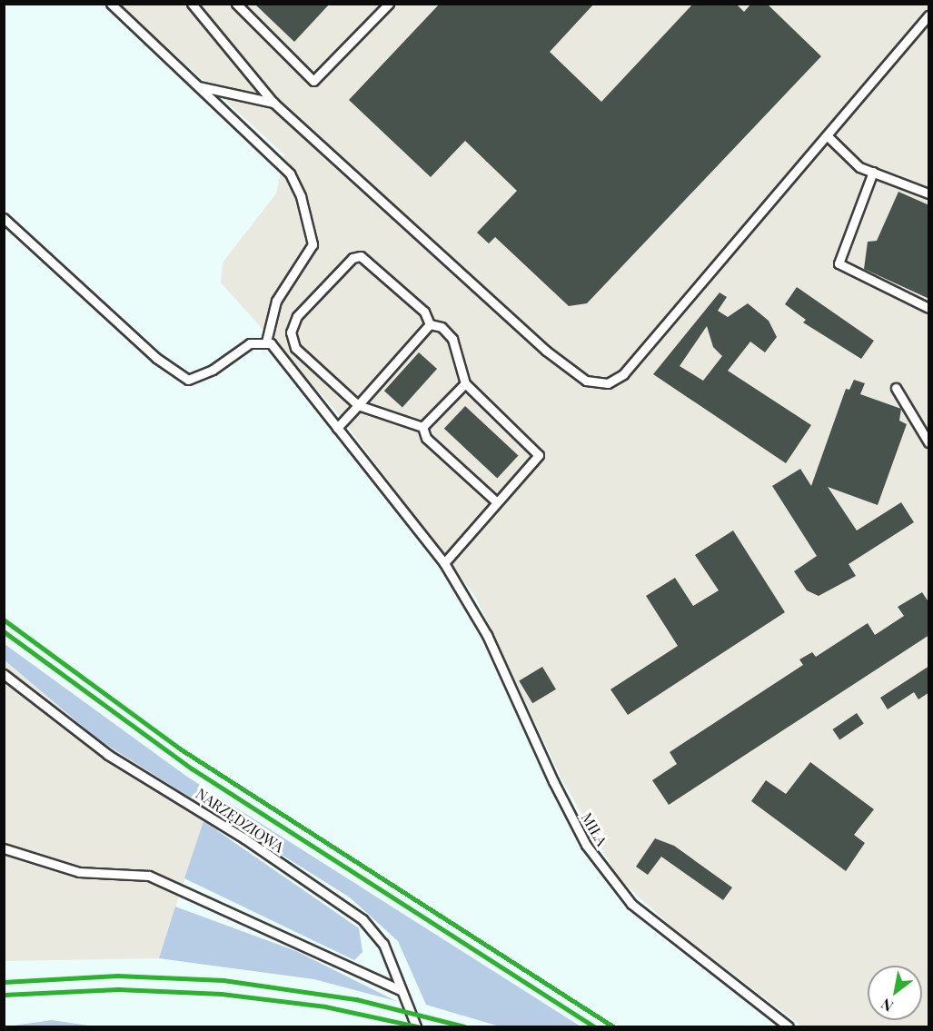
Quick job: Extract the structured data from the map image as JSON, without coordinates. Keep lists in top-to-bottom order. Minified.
{"streets":{"lane":["NARZĘDZIOWA","MIŁA"]},"north":"bottom left"}
